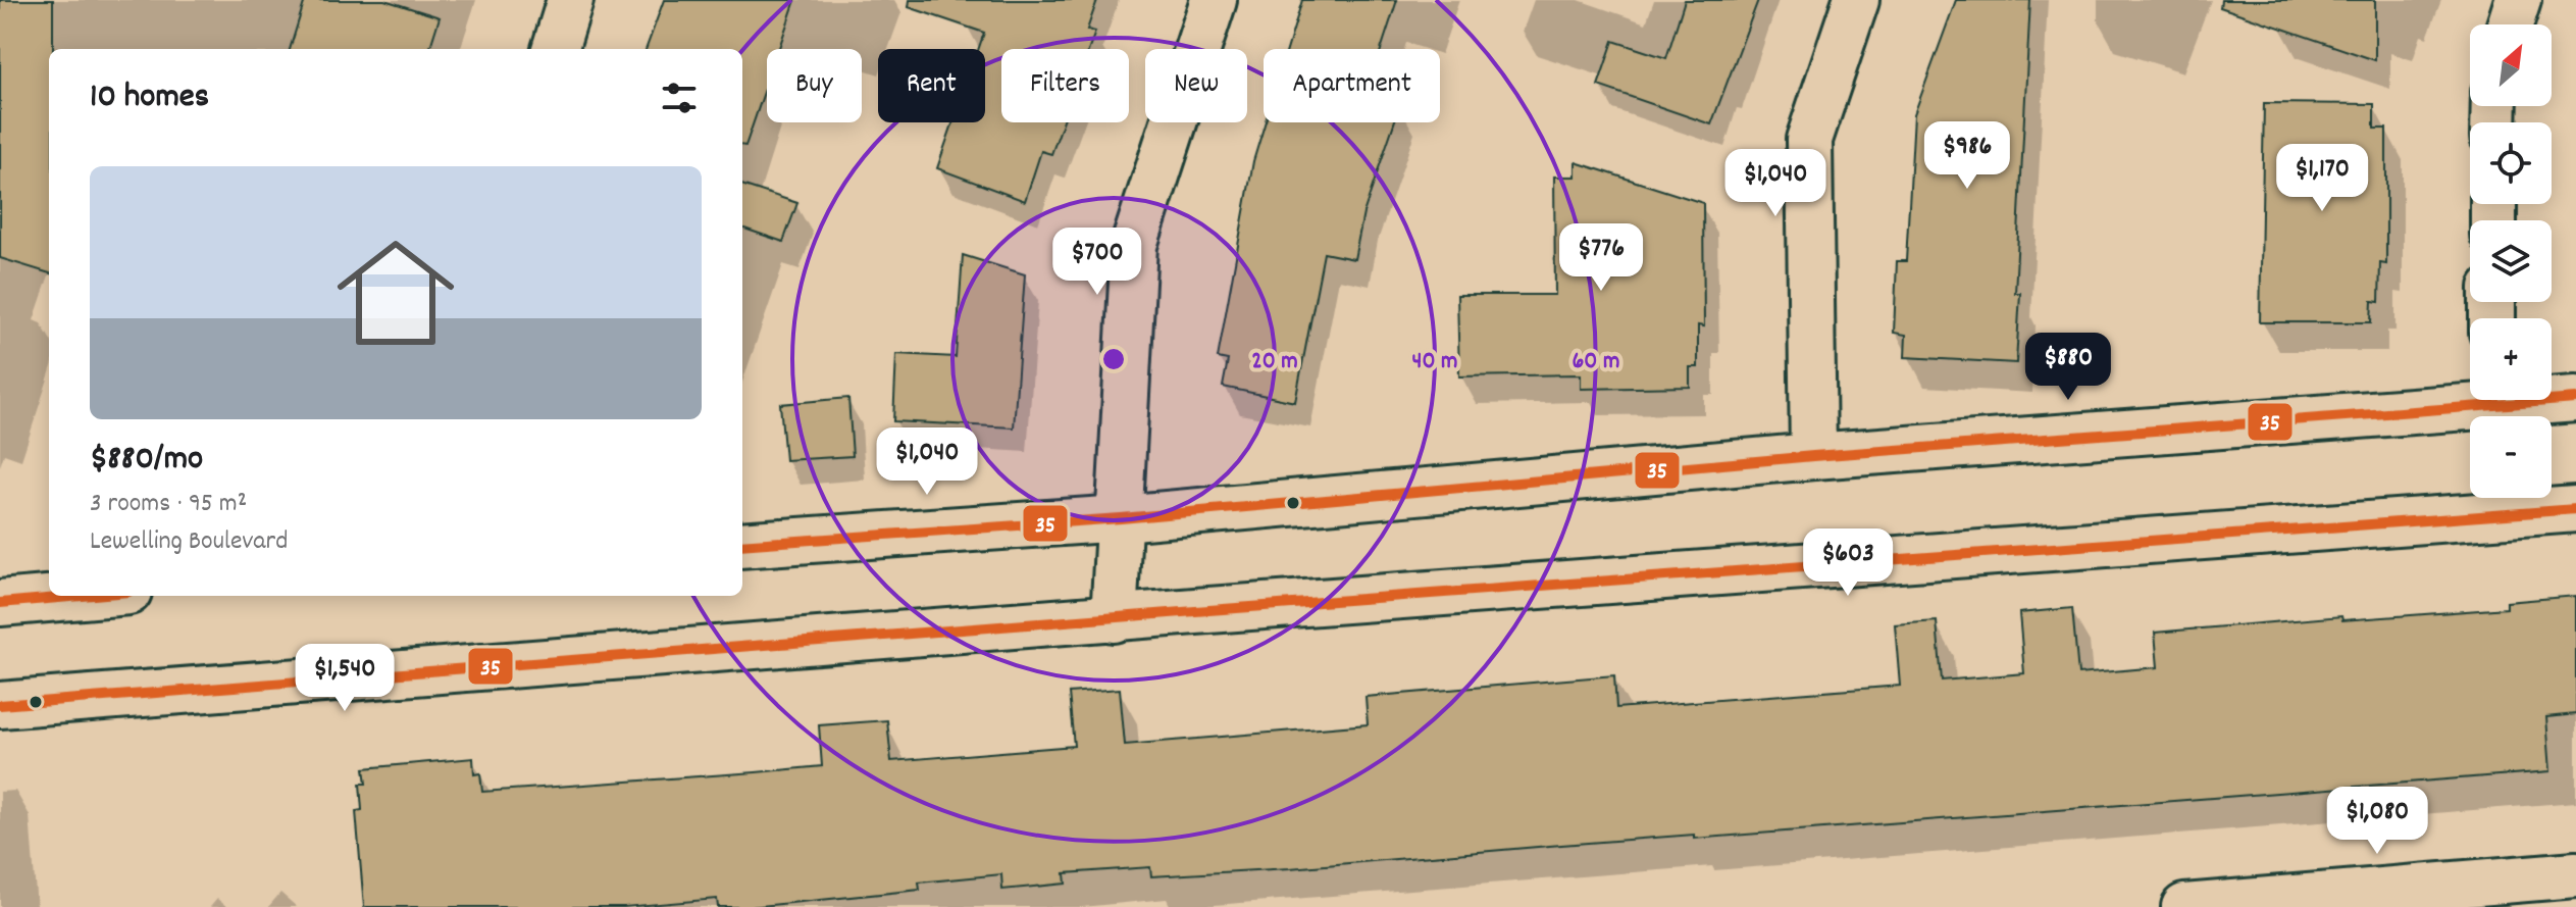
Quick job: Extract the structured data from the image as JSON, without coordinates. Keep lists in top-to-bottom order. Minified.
{"lines":["transit line 35"],"north":"top right","page":{"map_buttons":["+","−"],"chip":["Buy","Rent","Filters","New","Apartment"],"heading":"10 homes","price":["$986","$1,170","$1,040","$776","$700","$880","$1,040","$603","$1,540","$1,080"],"list":[{"name":"$880/mo","note":"3 rooms · 95 m² · Lewelling Boulevard"}]},"rings":["20 m","40 m","60 m"]}
